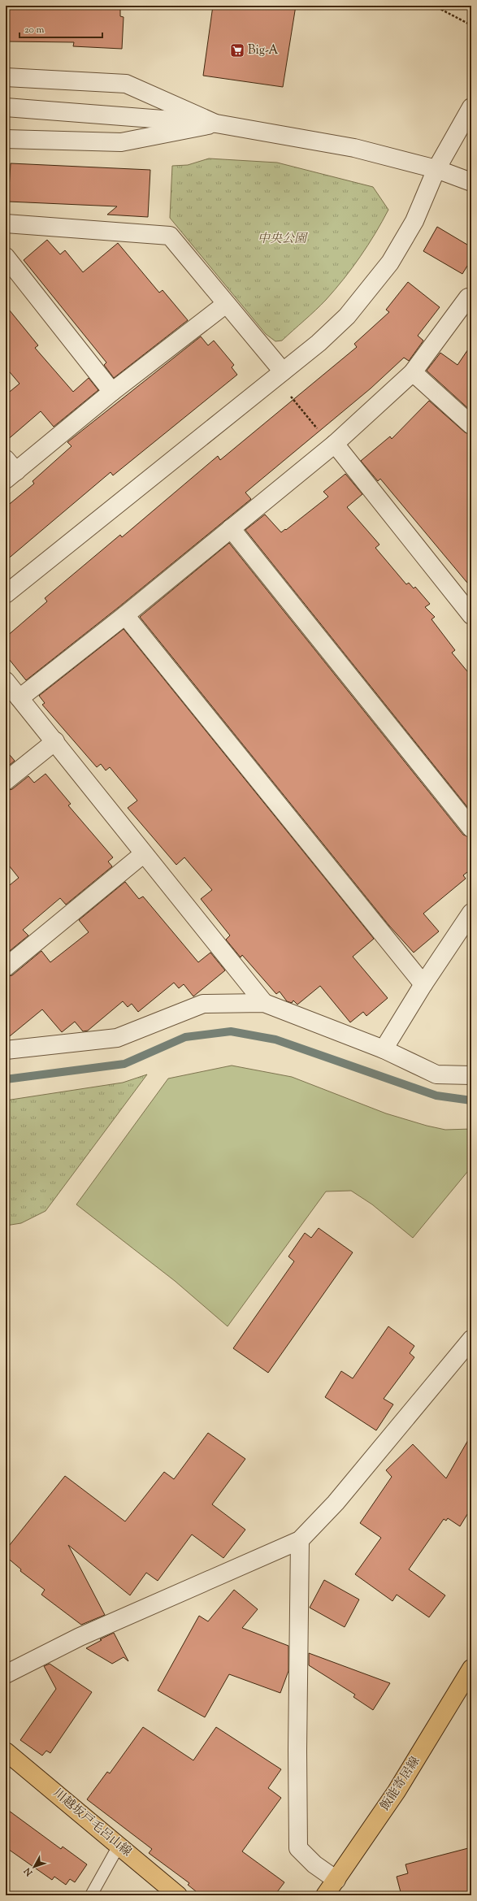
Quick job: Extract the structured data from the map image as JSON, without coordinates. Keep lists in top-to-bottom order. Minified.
{"streets":{"main road":["飯能寄居線","川越坂戸毛呂山線"]},"parks":["中央公園"],"places":{"supermarket":["Big-A"]},"scale_bar":"20 m","north":"bottom left"}
